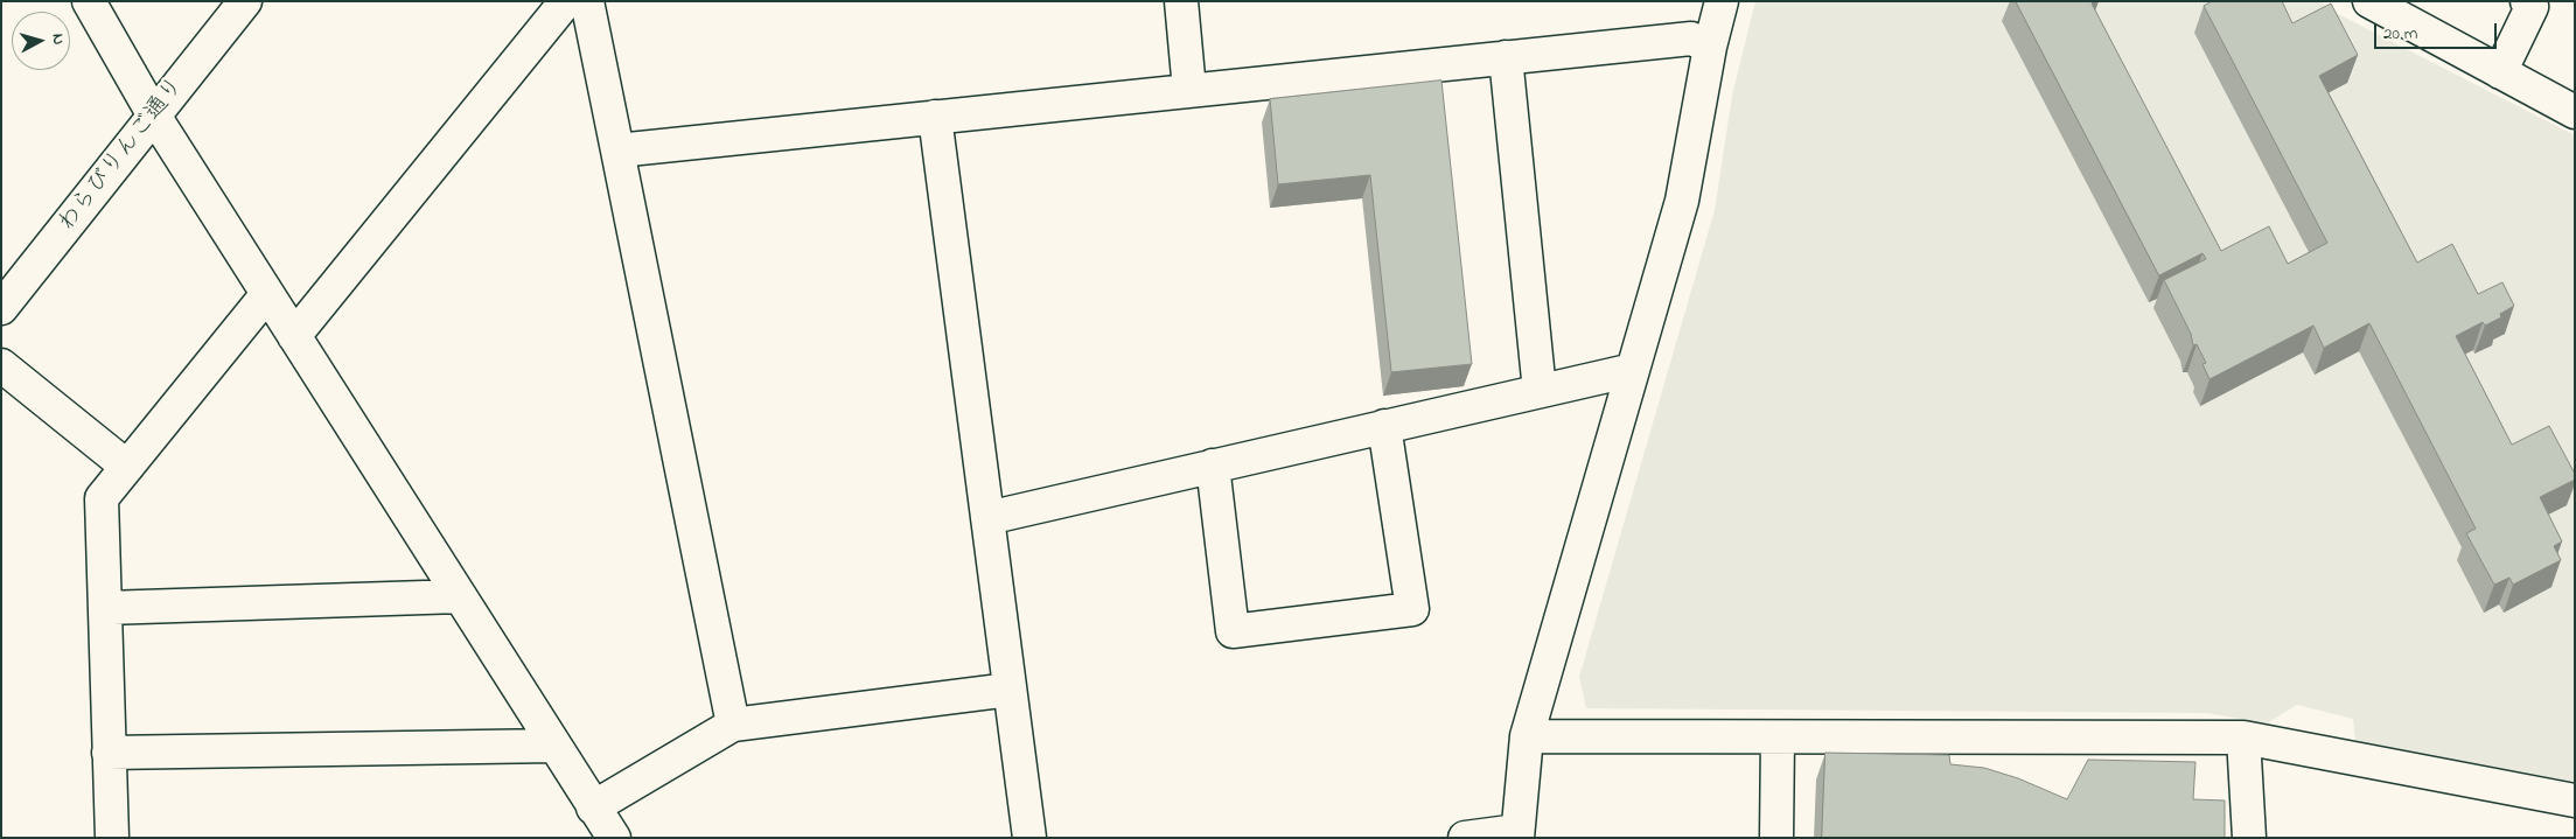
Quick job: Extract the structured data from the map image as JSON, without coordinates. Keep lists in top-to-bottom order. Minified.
{"streets":{"street":["わらびりんご通り"]},"scale_bar":"20 m","north":"right"}
